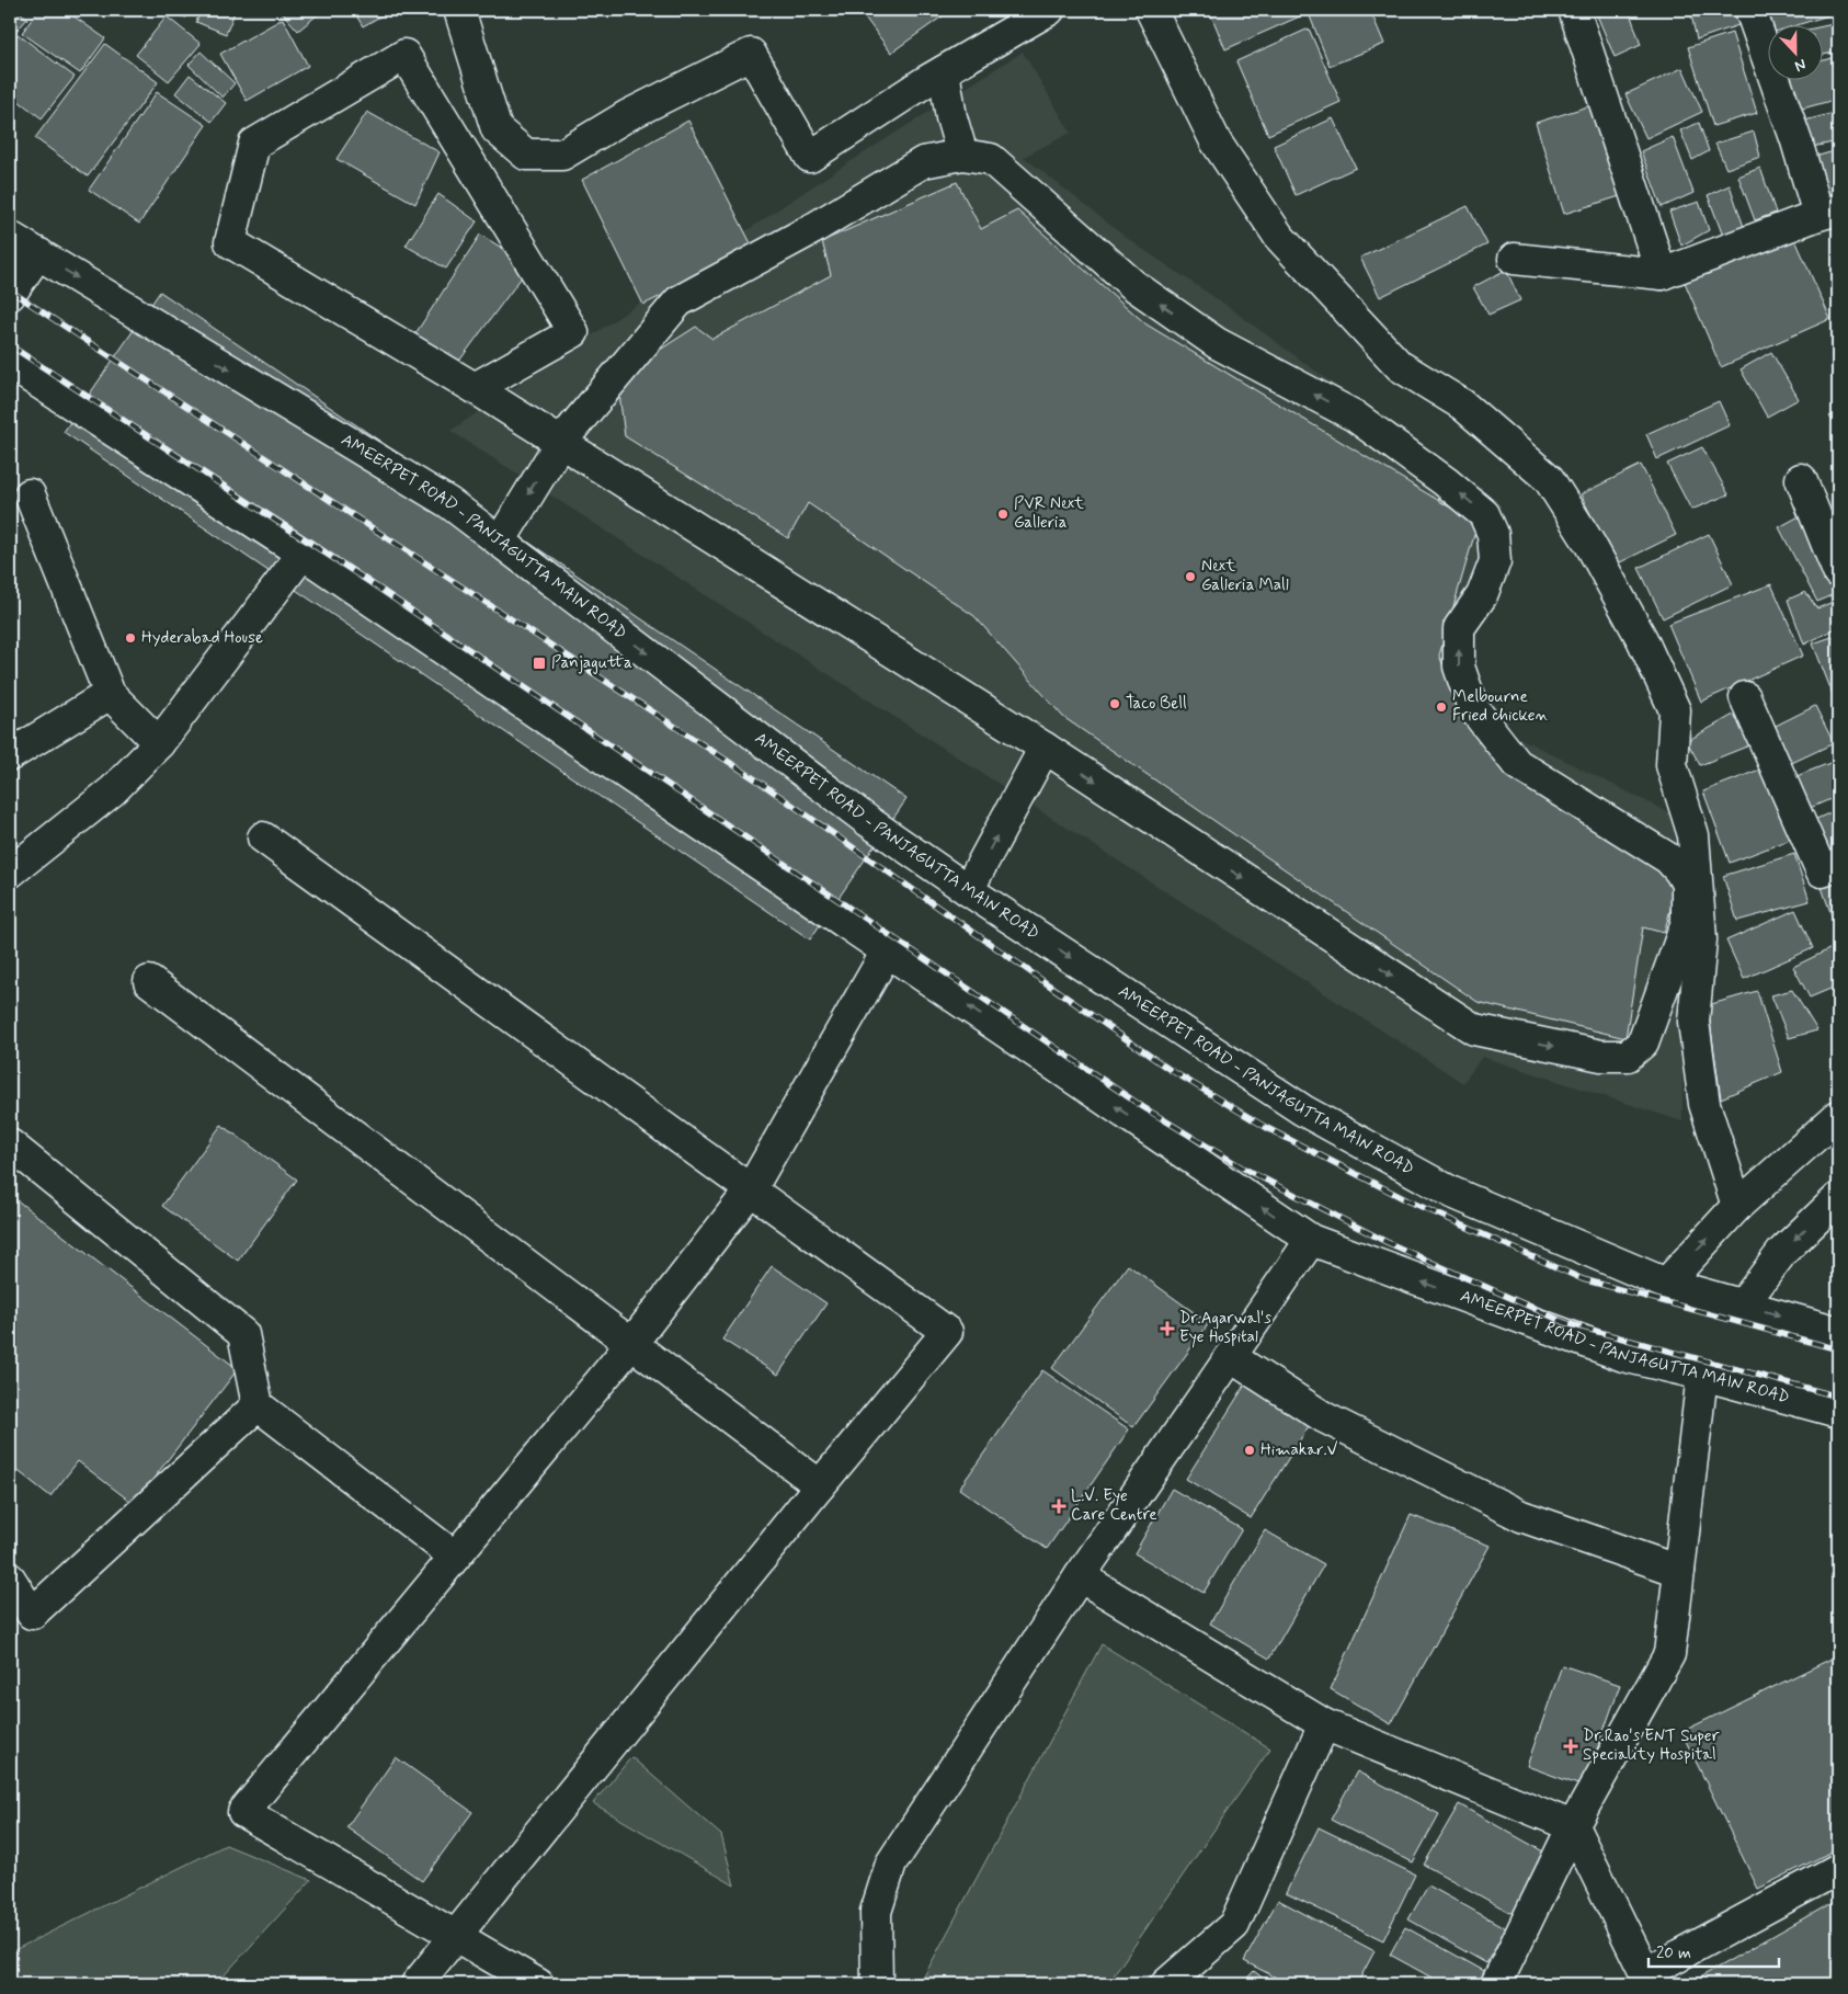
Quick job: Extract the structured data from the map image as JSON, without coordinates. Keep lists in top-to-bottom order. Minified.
{"streets":{"main road":["AMEERPET ROAD - PANJAGUTTA MAIN ROAD"]},"places":{"other":["PVR Next Galleria","Next Galleria Mall","Hyderabad House","Taco Bell","Melbourne Fried chicken","Himakar.V"],"transit":["Panjagutta"],"health":["Dr.Agarwal's Eye Hospital","L.V. Eye Care Centre","Dr.Rao's ENT Super Speciality Hospital"]},"scale_bar":"20 m","north":"bottom"}
